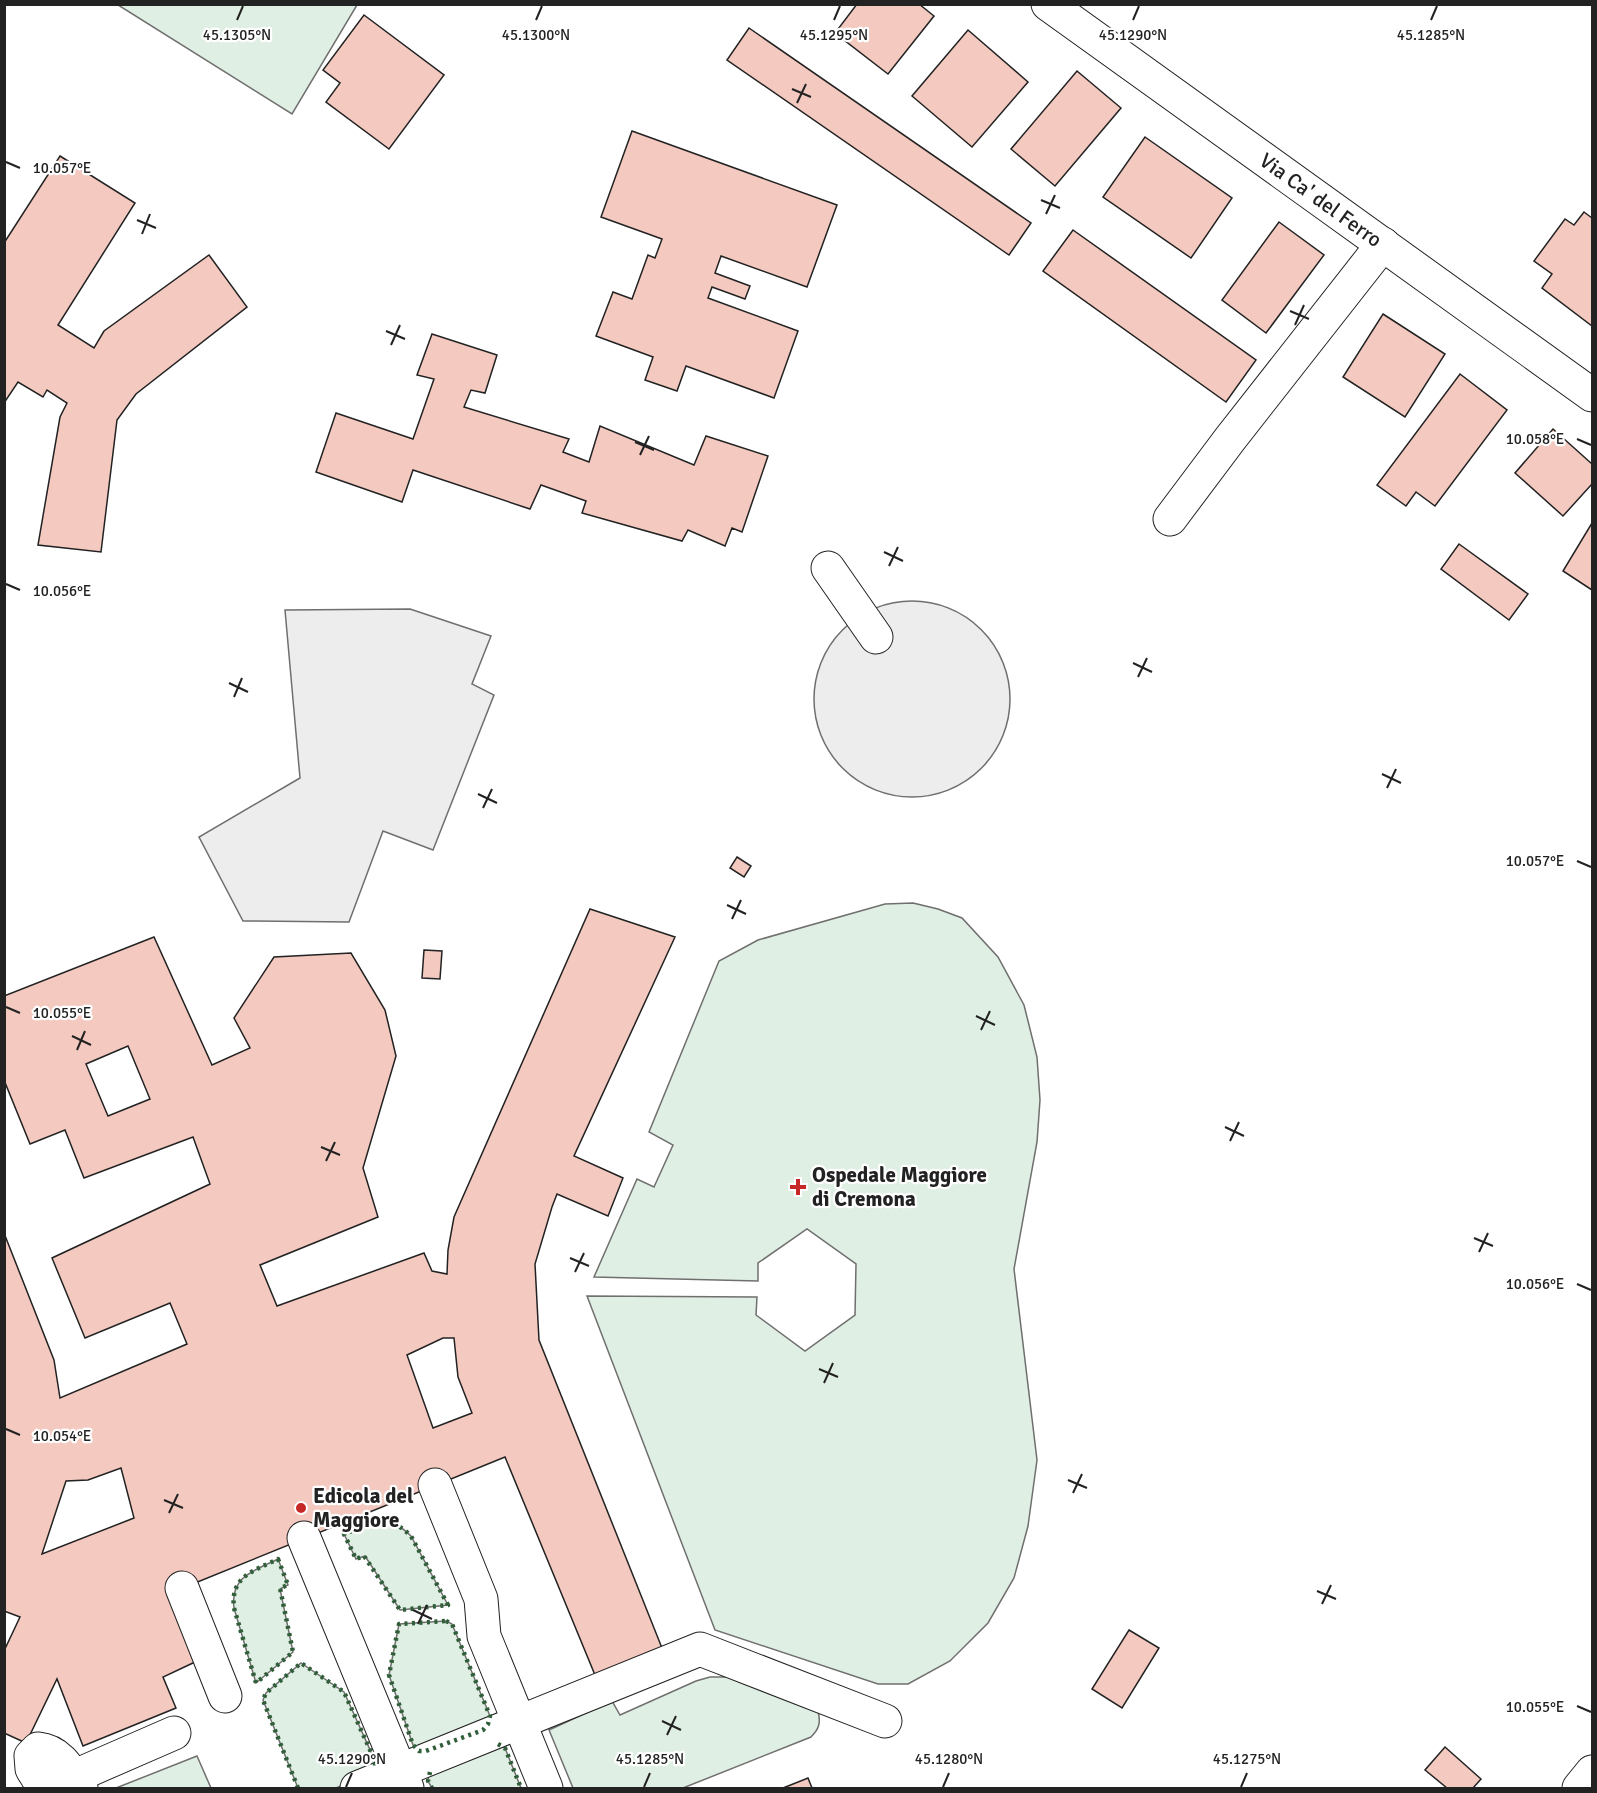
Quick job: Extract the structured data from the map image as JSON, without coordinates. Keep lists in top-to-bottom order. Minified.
{"streets":{"street":["Via Ca' del Ferro"]},"places":{"health":["Ospedale Maggiore di Cremona"],"other":["Edicola del Maggiore"]},"coordinates":["45.1305°N","45.1300°N","45.1295°N","45.1290°N","45.1285°N","10.057°E","10.058°E","10.056°E","10.055°E","10.054°E","45.1280°N","45.1275°N"]}
